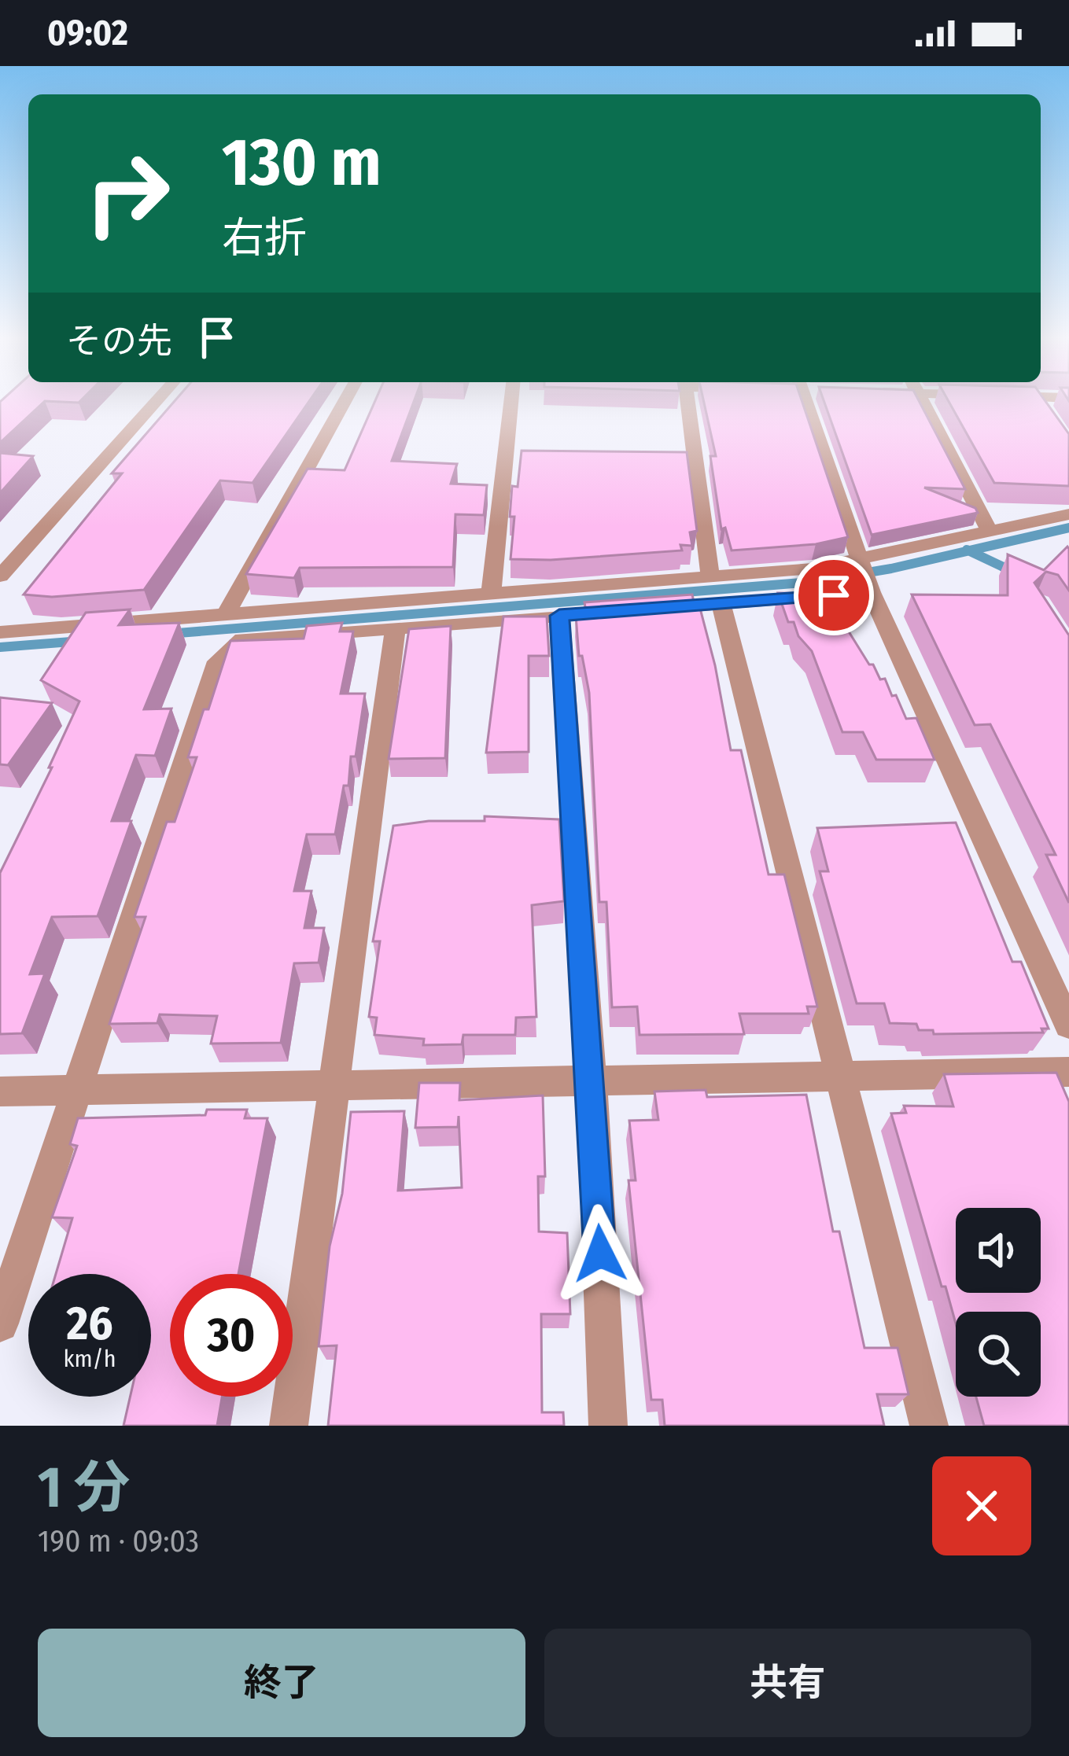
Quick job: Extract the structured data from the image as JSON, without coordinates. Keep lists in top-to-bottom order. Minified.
{"page":{"status":"09:02","turn":["130 m","右折"],"then":"その先","speed":"26 km/h","limit":"30","heading":["1 分","190 m · 09:03"],"buttons":["終了","共有"]}}
